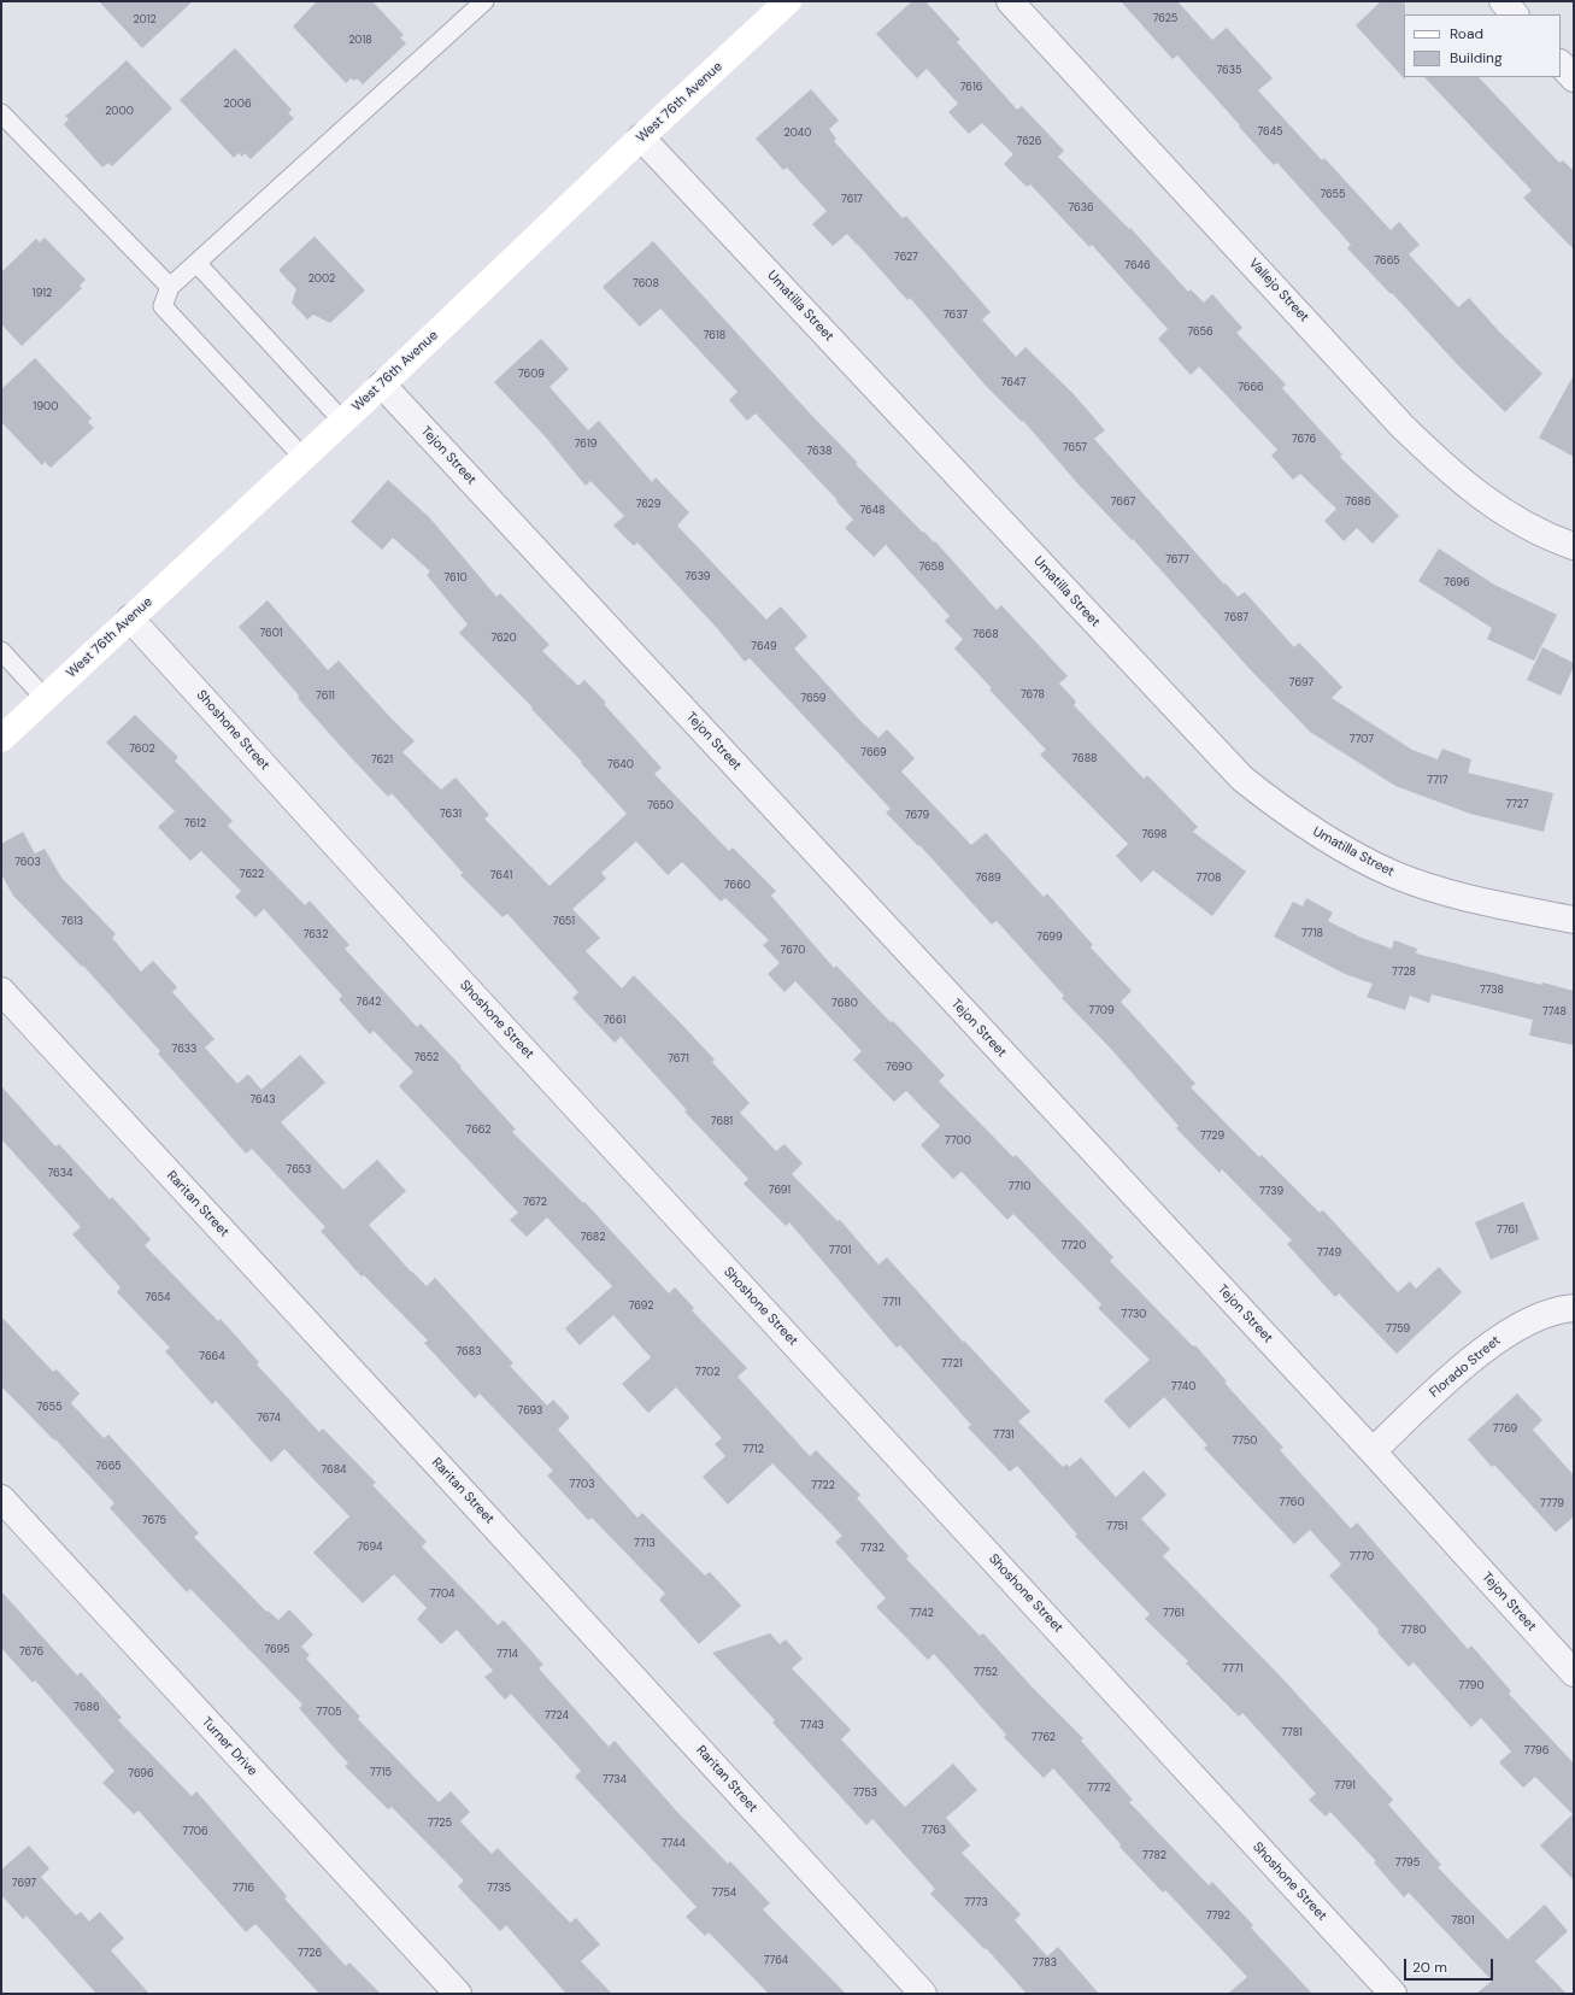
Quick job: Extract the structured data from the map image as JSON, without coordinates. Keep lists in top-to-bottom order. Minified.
{"streets":{"street":["West 76th Avenue","Vallejo Street","Umatilla Street","Tejon Street","Shoshone Street","Raritan Street","Florado Street","Turner Drive"]},"crossings":[["West 76th Avenue","Umatilla Street"],["West 76th Avenue","Tejon Street"],["West 76th Avenue","Shoshone Street"],["Tejon Street","Florado Street"]],"house_numbers":["7625","2012","2018","7635","7616","2006","2000","7645","2040","7626","7655","7617","7636","7627","7665","7646","2002","7608","1912","7637","7656","7618","7609","7647","7666","1900","7676","7619","7657","7638","7667","7686","7629","7648","7677","7658","7639","7610","7696","7687","7601","7668","7620","7649","7697","7678","7611","7659","7707","7602","7669","7688","7621","7640","7717","7727","7650","7631","7679","7612","7698","7603","7622","7641","7689","7708","7660","7613","7651","7718","7632","7699","7670","7728","7738","7642","7680","7709","7748","7661","7633","7652","7671","7690","7643","7681","7662","7729","7700","7653","7634","7710","7691","7739","7672","7761","7682","7720","7701","7749","7654","7711","7692","7730","7759","7683","7664","7721","7702","7740","7655","7693","7674","7769","7731","7750","7712","7665","7684","7703","7722","7760","7779","7675","7751","7713","7694","7732","7770","7704","7742","7761","7780","7695","7676","7714","7771","7752","7790","7686","7705","7724","7743","7781","7762","7796","7715","7696","7734","7791","7772","7753","7725","7763","7706","7744","7782","7795","7697","7716","7735","7754","7773","7792","7801","7726","7764","7783"],"legend":["Road","Building"],"scale_bar":"20 m"}
